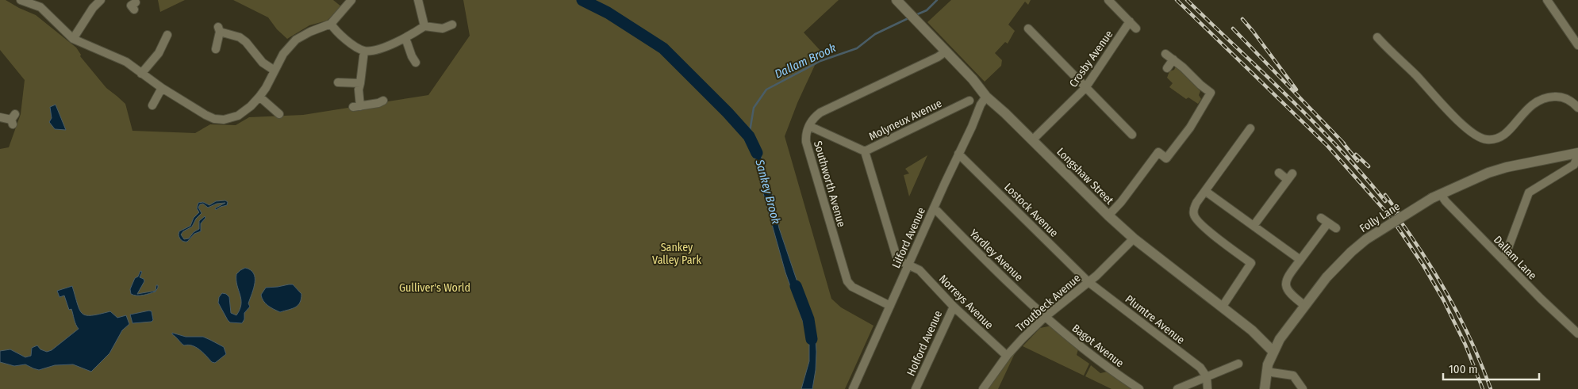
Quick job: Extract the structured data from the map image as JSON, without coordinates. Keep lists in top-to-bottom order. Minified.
{"streets":{"street":["Crosby Avenue","Molyneux Avenue","Longshaw Street","Southworth Avenue","Lostock Avenue","Folly Lane","Lilford Avenue","Yardley Avenue","Dallam Lane","Norreys Avenue","Troutbeck Avenue","Plumtre Avenue","Holford Avenue","Bagot Avenue"]},"crossings":[["Crosby Avenue","Longshaw Street"],["Molyneux Avenue","Lilford Avenue"],["Molyneux Avenue","Norreys Avenue"],["Longshaw Street","Folly Lane"],["Longshaw Street","Lilford Avenue"],["Longshaw Street","Troutbeck Avenue"],["Southworth Avenue","Lilford Avenue"],["Lostock Avenue","Lilford Avenue"],["Lostock Avenue","Troutbeck Avenue"],["Lostock Avenue","Plumtre Avenue"],["Folly Lane","Dallam Lane"],["Lilford Avenue","Yardley Avenue"],["Lilford Avenue","Norreys Avenue"],["Yardley Avenue","Troutbeck Avenue"],["Yardley Avenue","Bagot Avenue"],["Norreys Avenue","Troutbeck Avenue"],["Norreys Avenue","Holford Avenue"],["Troutbeck Avenue","Plumtre Avenue"],["Troutbeck Avenue","Bagot Avenue"]],"water":["Dallam Brook","Sankey Brook"],"parks":["Sankey Valley Park","Gulliver's World"],"scale_bar":"100 m"}
